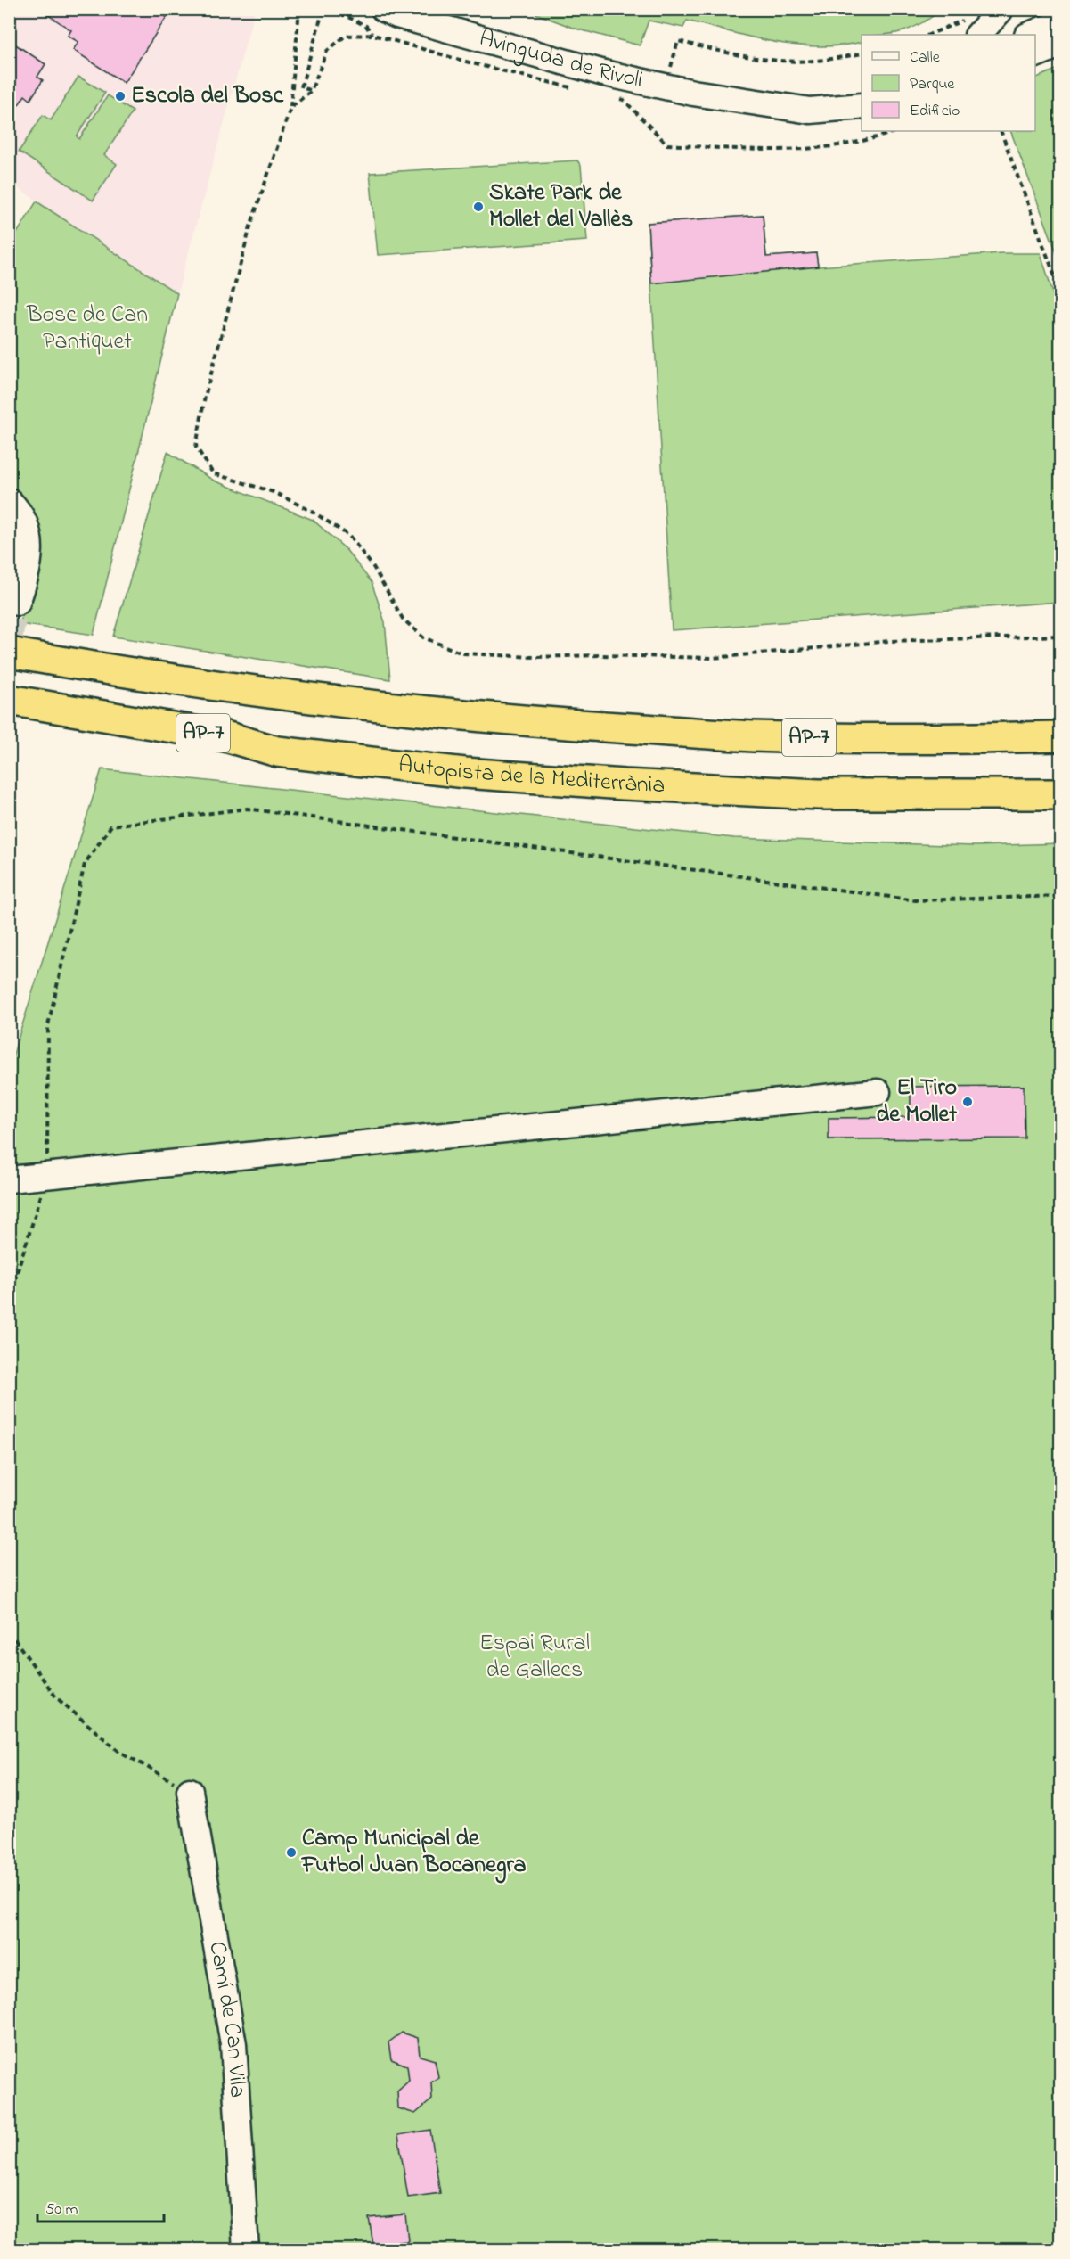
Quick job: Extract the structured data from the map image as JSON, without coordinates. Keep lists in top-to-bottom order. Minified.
{"streets":{"highway":["AP-7","Autopista de la Mediterrània"],"street":["Avinguda de Rivoli","Camí de Can Vila"]},"parks":["Bosc de Can Pantiquet","Espai Rural de Gallecs"],"places":["Escola del Bosc","Skate Park de Mollet del Vallès","El Tiro de Mollet","Camp Municipal de Futbol Juan Bocanegra"],"legend":["Calle","Parque","Edificio"],"scale_bar":"50 m"}
